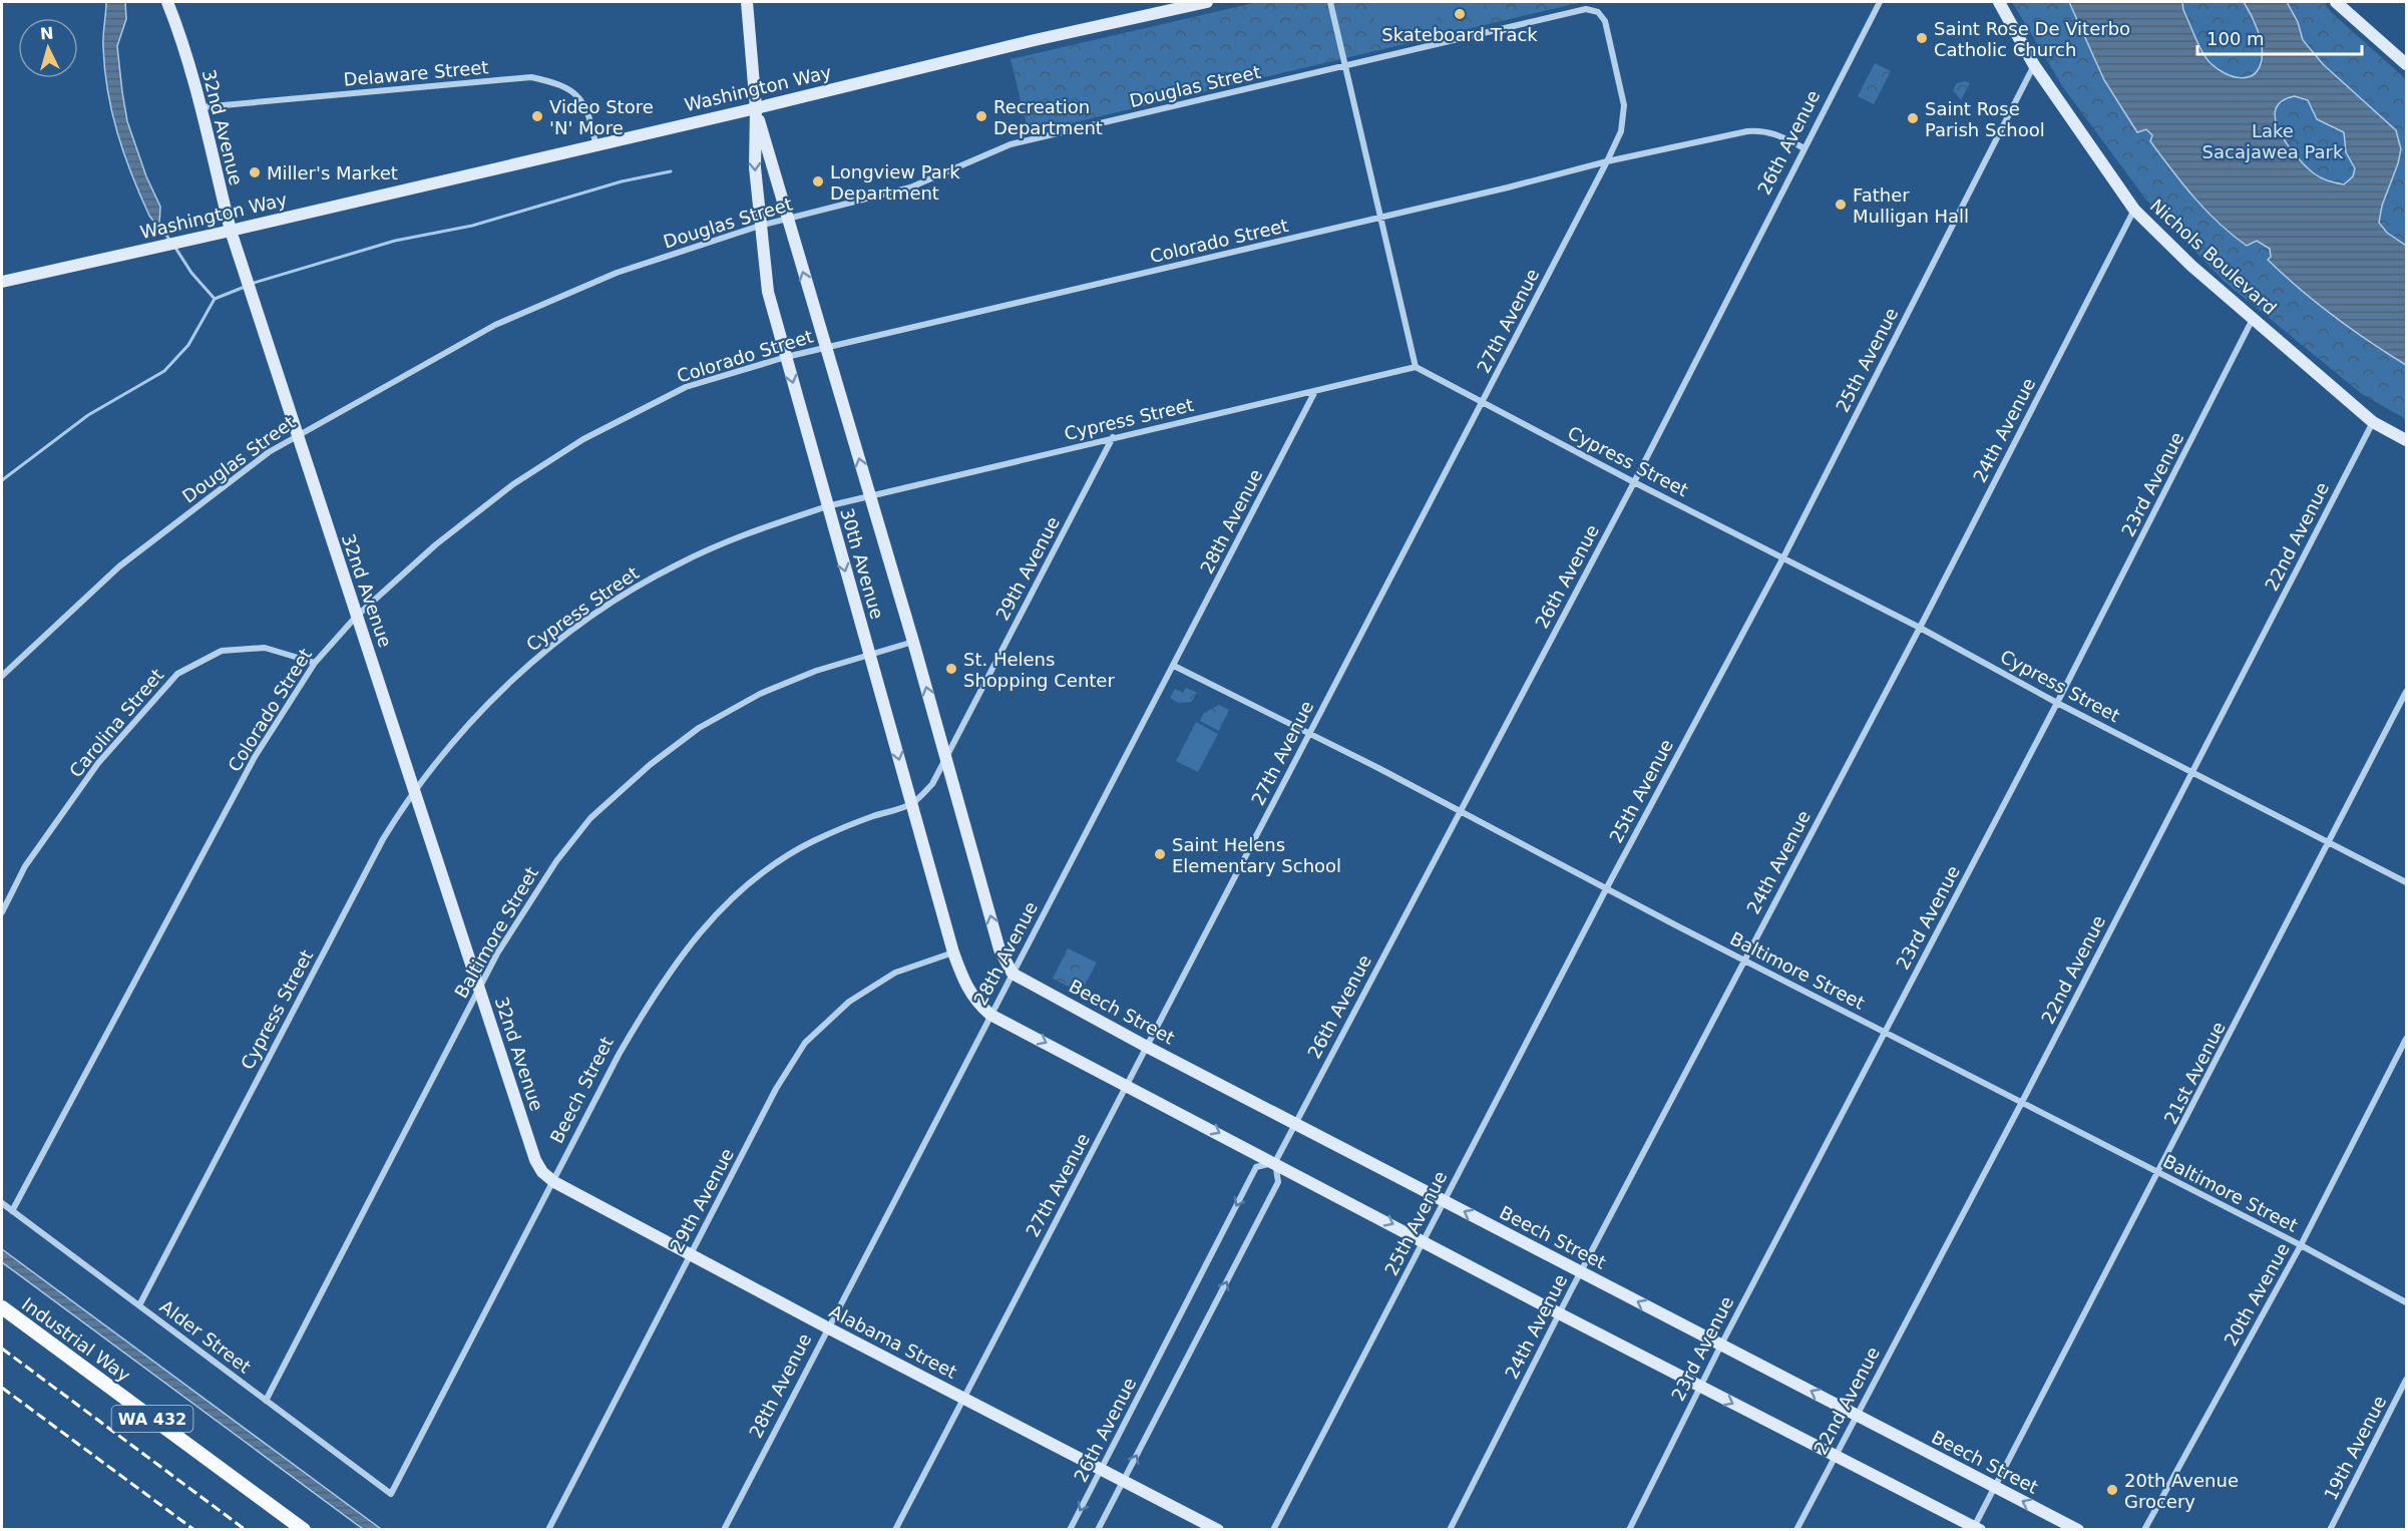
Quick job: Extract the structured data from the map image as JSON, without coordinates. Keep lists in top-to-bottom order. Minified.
{"streets":{"main road":["Industrial Way","WA 432"],"street":["Delaware Street","Douglas Street","Washington Way","32nd Avenue","26th Avenue","Colorado Street","Nichols Boulevard","27th Avenue","25th Avenue","Cypress Street","24th Avenue","23rd Avenue","28th Avenue","22nd Avenue","30th Avenue","29th Avenue","Carolina Street","Baltimore Street","Beech Street","21st Avenue","20th Avenue","Alder Street","Alabama Street","19th Avenue"]},"crossings":[["Delaware Street","Washington Way"],["Delaware Street","32nd Avenue"],["Douglas Street","32nd Avenue"],["Douglas Street","27th Avenue"],["Douglas Street","30th Avenue"],["Washington Way","32nd Avenue"],["Washington Way","30th Avenue"],["32nd Avenue","Colorado Street"],["32nd Avenue","Cypress Street"],["32nd Avenue","Baltimore Street"],["32nd Avenue","Beech Street"],["32nd Avenue","Alabama Street"],["26th Avenue","Colorado Street"],["26th Avenue","Cypress Street"],["26th Avenue","Baltimore Street"],["26th Avenue","Beech Street"],["26th Avenue","Alabama Street"],["Colorado Street","27th Avenue"],["Colorado Street","30th Avenue"],["Colorado Street","Carolina Street"],["Colorado Street","Alder Street"],["Nichols Boulevard","25th Avenue"],["Nichols Boulevard","24th Avenue"],["Nichols Boulevard","23rd Avenue"],["Nichols Boulevard","22nd Avenue"],["27th Avenue","Cypress Street"],["27th Avenue","Baltimore Street"],["27th Avenue","Beech Street"],["27th Avenue","Alabama Street"],["25th Avenue","Cypress Street"],["25th Avenue","Baltimore Street"],["25th Avenue","Beech Street"],["Cypress Street","24th Avenue"],["Cypress Street","23rd Avenue"],["Cypress Street","28th Avenue"],["Cypress Street","22nd Avenue"],["Cypress Street","30th Avenue"],["Cypress Street","29th Avenue"],["Cypress Street","21st Avenue"],["Cypress Street","Alder Street"],["24th Avenue","Baltimore Street"],["24th Avenue","Beech Street"],["23rd Avenue","Baltimore Street"],["23rd Avenue","Beech Street"],["28th Avenue","30th Avenue"],["28th Avenue","Baltimore Street"],["28th Avenue","Beech Street"],["28th Avenue","Alabama Street"],["22nd Avenue","Baltimore Street"],["22nd Avenue","Beech Street"],["30th Avenue","29th Avenue"],["30th Avenue","Baltimore Street"],["30th Avenue","Beech Street"],["29th Avenue","Beech Street"],["29th Avenue","Alabama Street"],["Baltimore Street","21st Avenue"],["Baltimore Street","20th Avenue"],["Baltimore Street","Alder Street"],["Beech Street","21st Avenue"],["Beech Street","Alder Street"],["Beech Street","Alabama Street"]],"parks":["Lake Sacajawea Park"],"places":["Skateboard Track","Saint Rose De Viterbo Catholic Church","Video Store 'N' More","Recreation Department","Saint Rose Parish School","Miller's Market","Longview Park Department","Father Mulligan Hall","St. Helens Shopping Center","Saint Helens Elementary School","20th Avenue Grocery"],"scale_bar":"100 m","north":"top"}
